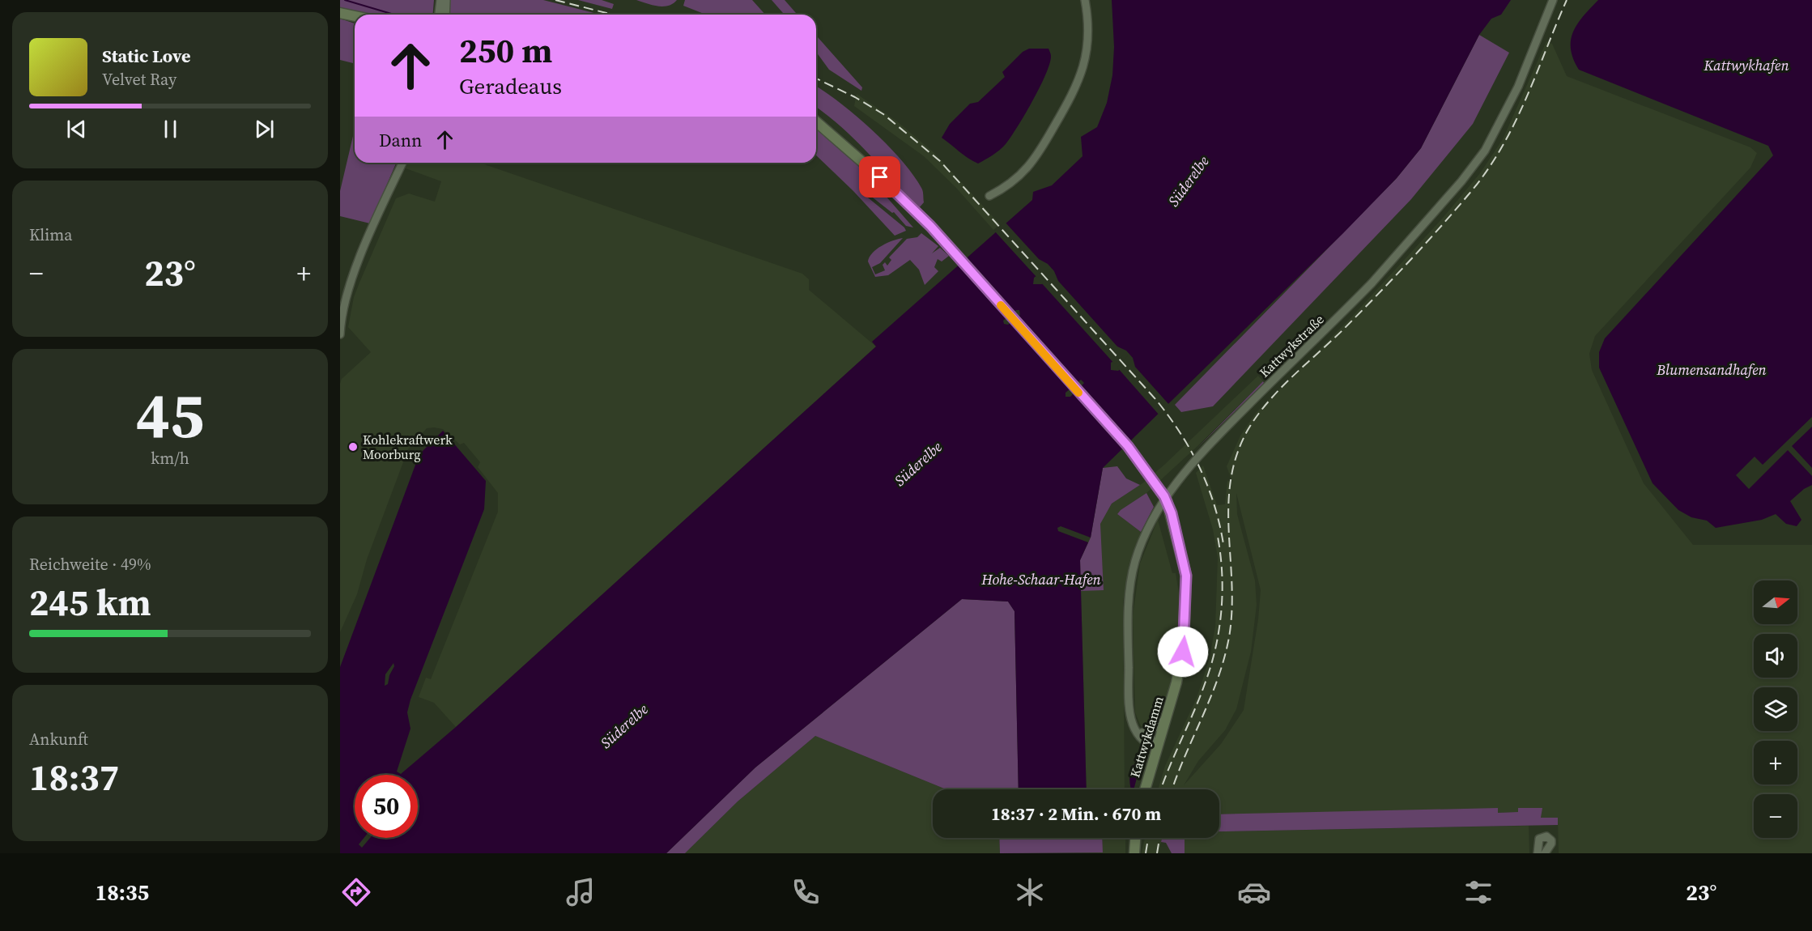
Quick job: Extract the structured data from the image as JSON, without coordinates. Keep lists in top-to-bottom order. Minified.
{"streets":{"main road":["Kattwykdamm"],"street":["Kattwykstraße"]},"water":["Kattwykhafen","Süderelbe","Blumensandhafen","Hohe-Schaar-Hafen"],"places":["Kohlekraftwerk Moorburg"],"north":"right","page":{"turn":["250 m","Geradeaus"],"song":["Static Love","Velvet Ray"],"then":"Dann","tile":["Klima",["45","km/h"],["Reichweite · 49%","245 km"],["Ankunft","18:37"]],"heat":["−","23°","+"],"map_buttons":["+","−"],"limit":"50","trip":"18:37 · 2 Min. · 670 m","tabs":["18:35","23°"]}}
